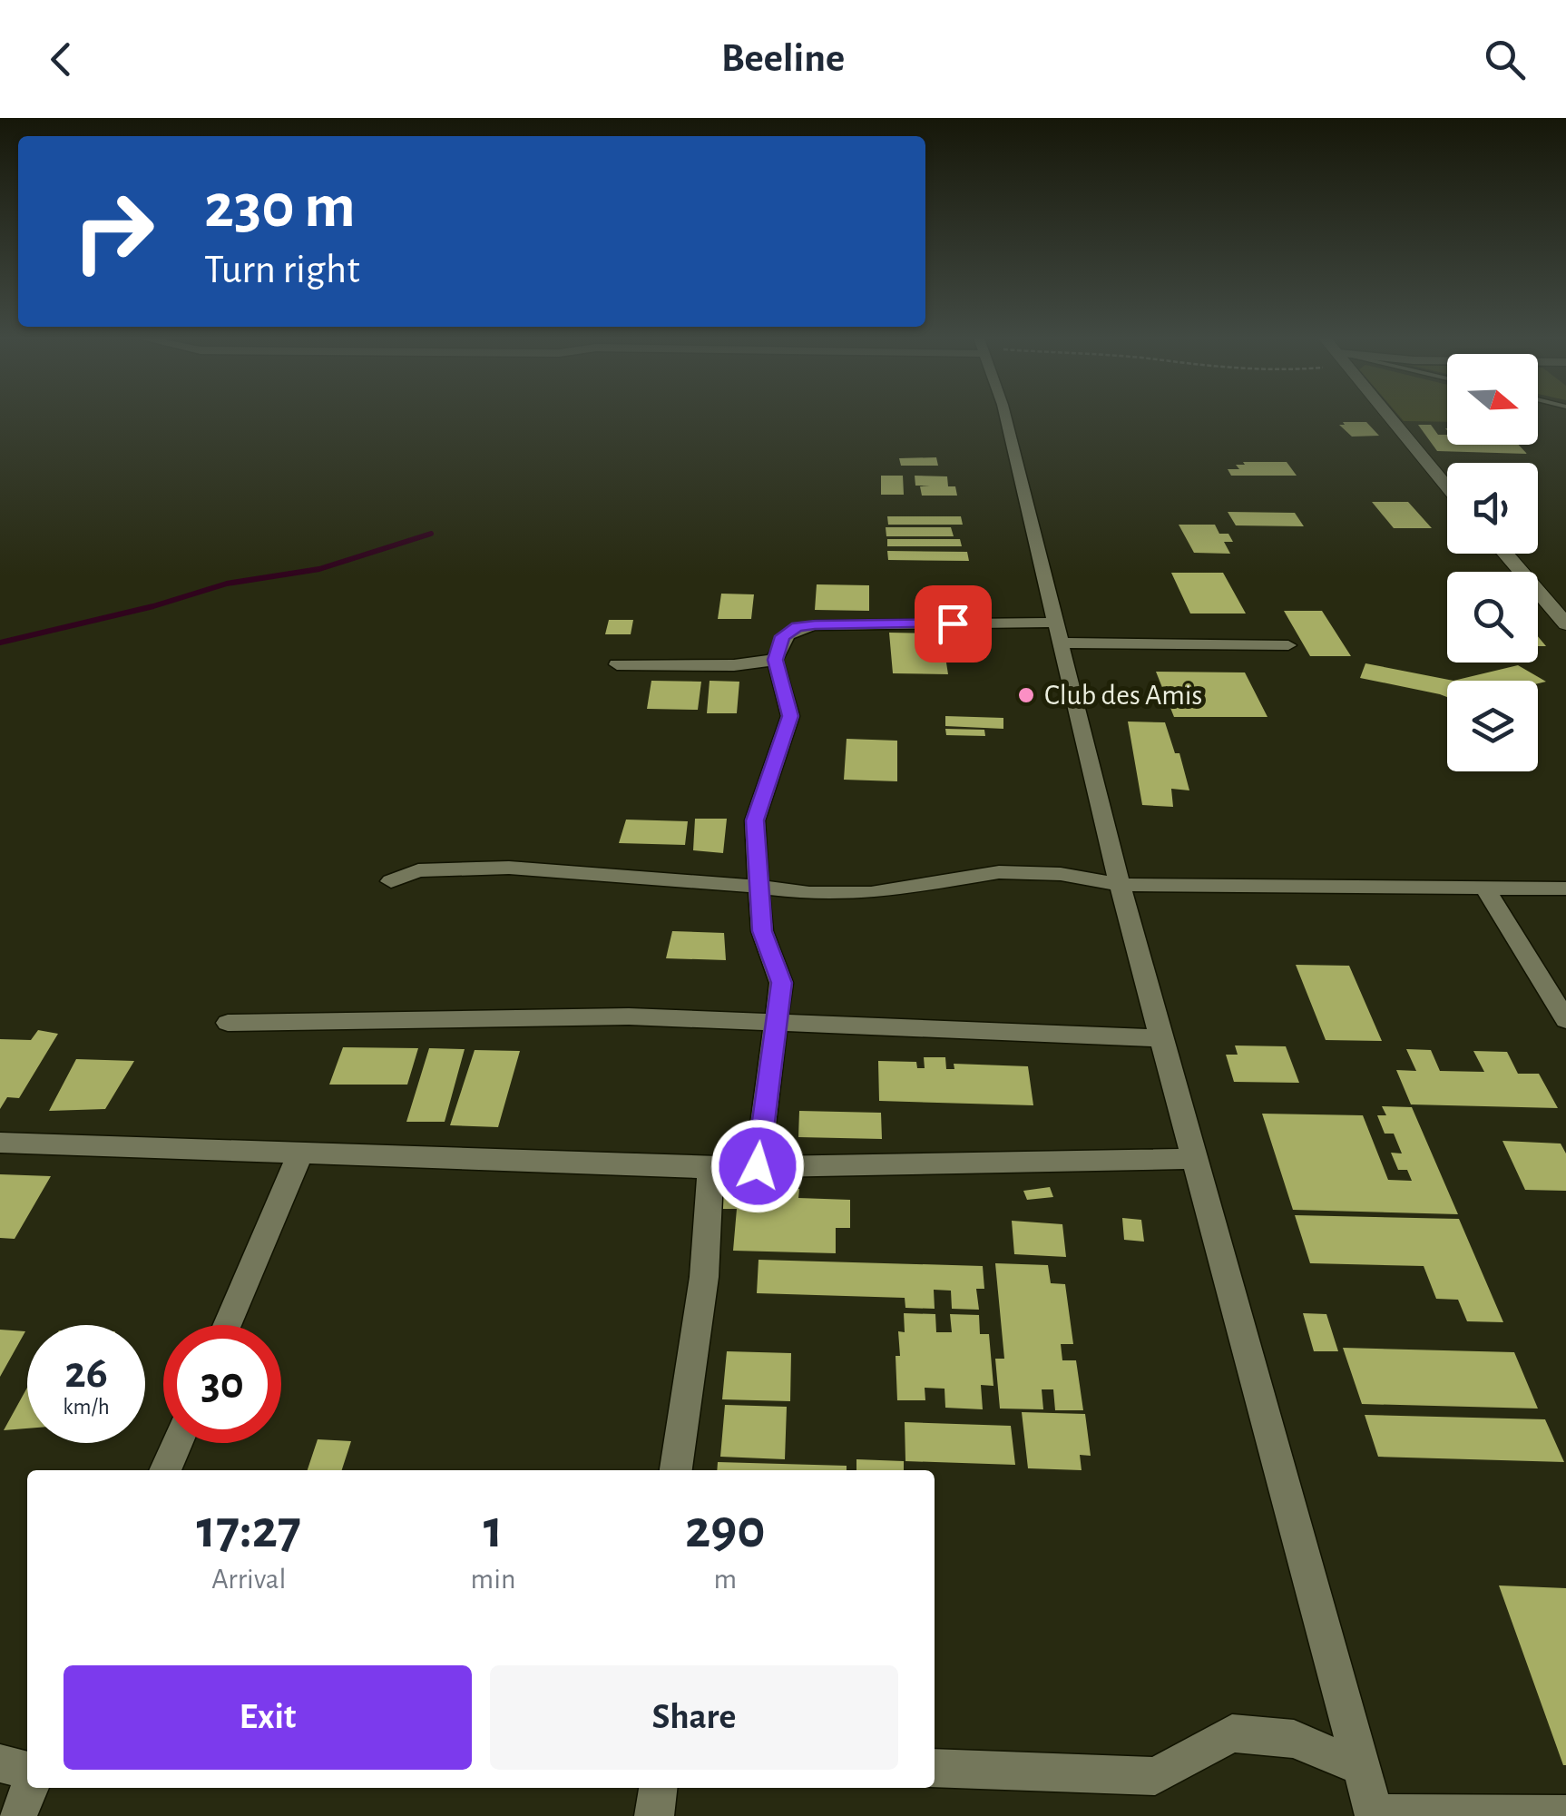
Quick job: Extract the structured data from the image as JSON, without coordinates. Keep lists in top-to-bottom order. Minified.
{"places":["Club des Amis"],"north":"right","page":{"header":"Beeline","turn":["230 m","Turn right"],"speed":"26 km/h","limit":"30","eta":["17:27","Arrival","1","min","290","m"],"buttons":["Exit","Share"]}}
